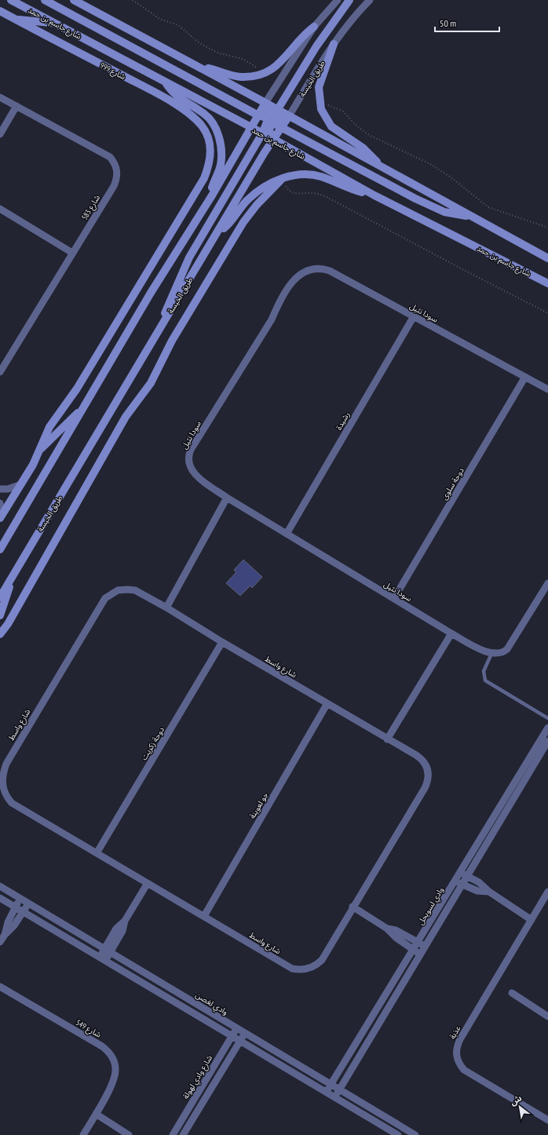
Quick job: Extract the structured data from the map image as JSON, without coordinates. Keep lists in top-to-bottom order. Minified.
{"streets":{"main road":["شارع جاسم بن حمد","شارع 999","طريق الخيسة"],"street":["شارع 583","سودا نثيل","رشيدة","دوحة سلوى","شارع واسط","دوحة زكريت","جو لعوينة","وادي لسويحل","وادي لغصن","شارع 549","عذبة","شارع وادي لهولة"]},"crossings":[["شارع جاسم بن حمد","طريق الخيسة"],["سودا نثيل","رشيدة"],["سودا نثيل","دوحة سلوى"],["شارع واسط","دوحة زكريت"],["شارع واسط","جو لعوينة"],["وادي لسويحل","وادي لغصن"],["وادي لغصن","شارع وادي لهولة"]],"scale_bar":"50 m","north":"top left"}
